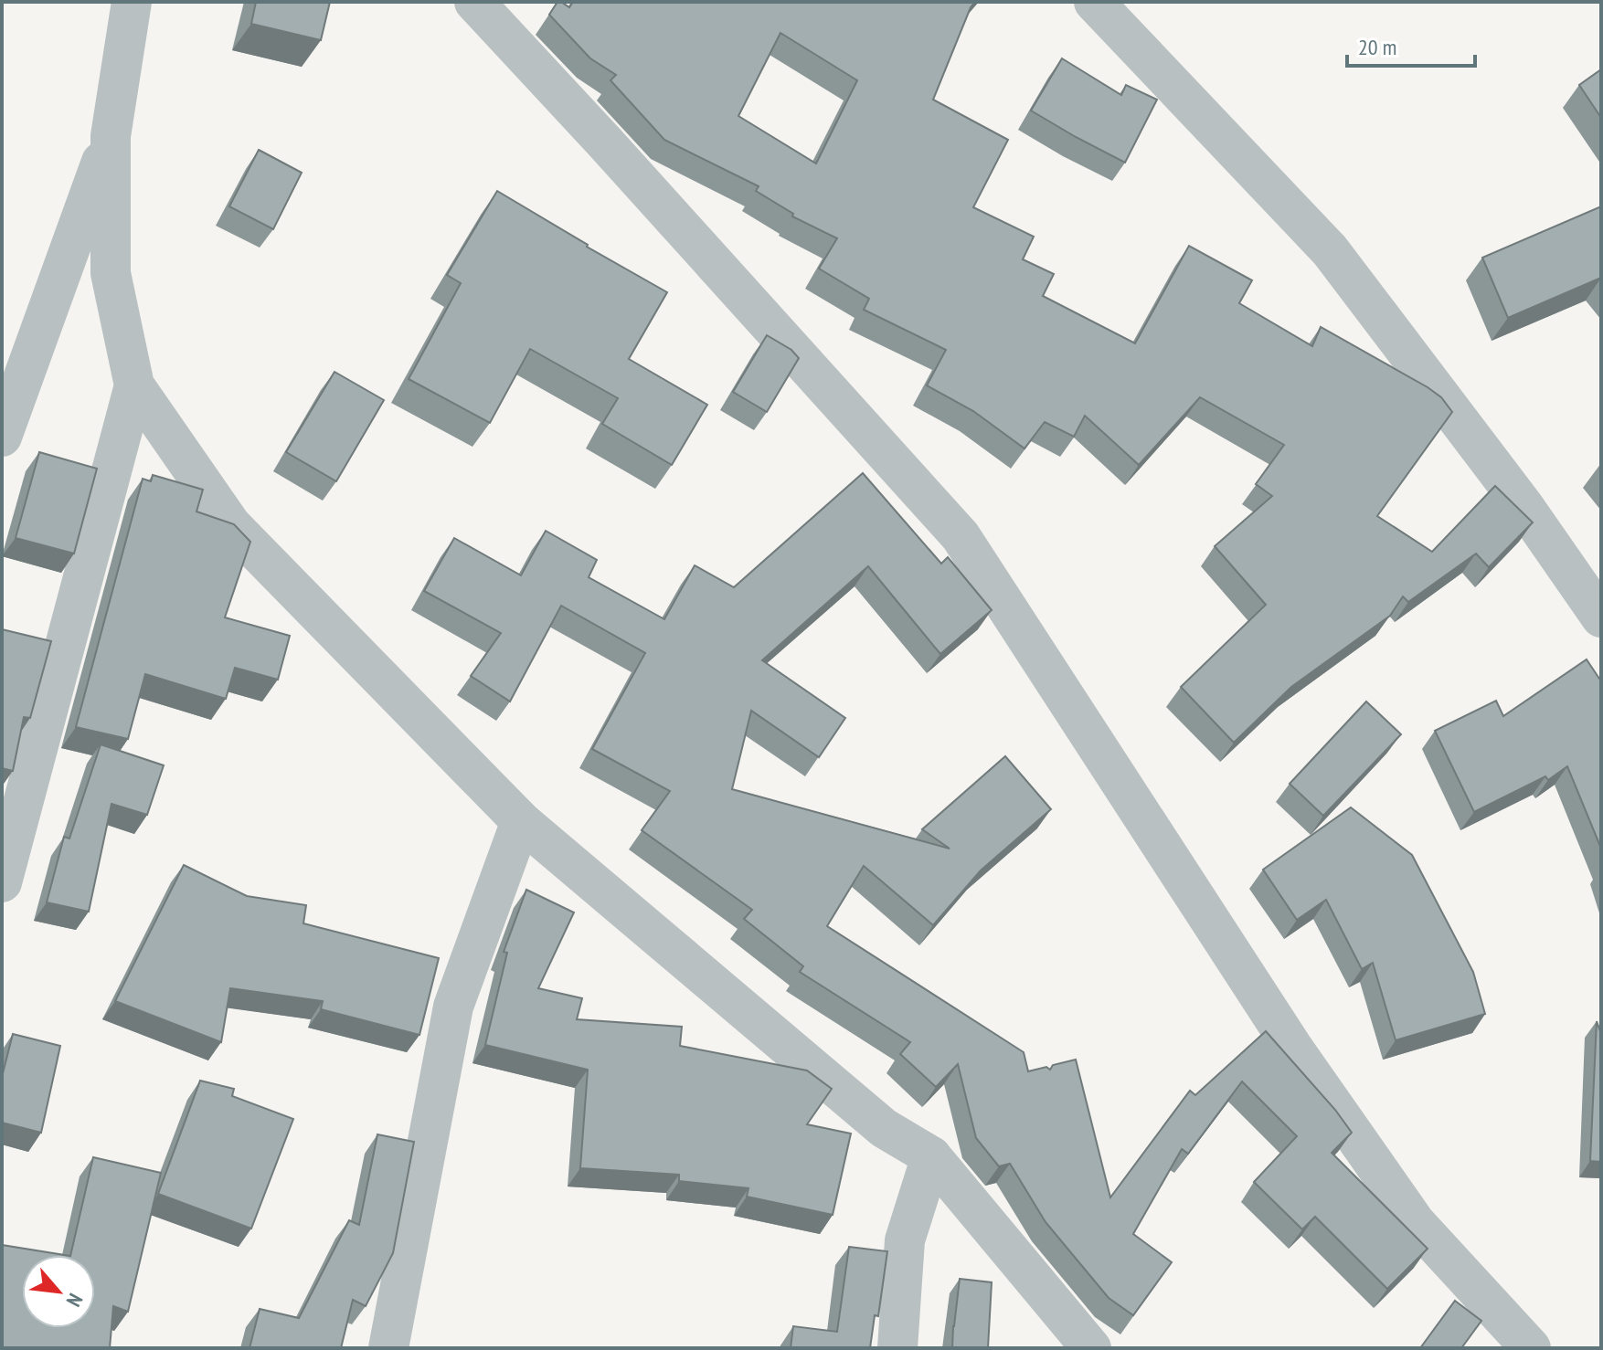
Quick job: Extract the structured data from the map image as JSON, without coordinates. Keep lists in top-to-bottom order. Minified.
{"scale_bar":"20 m","north":"bottom right"}
